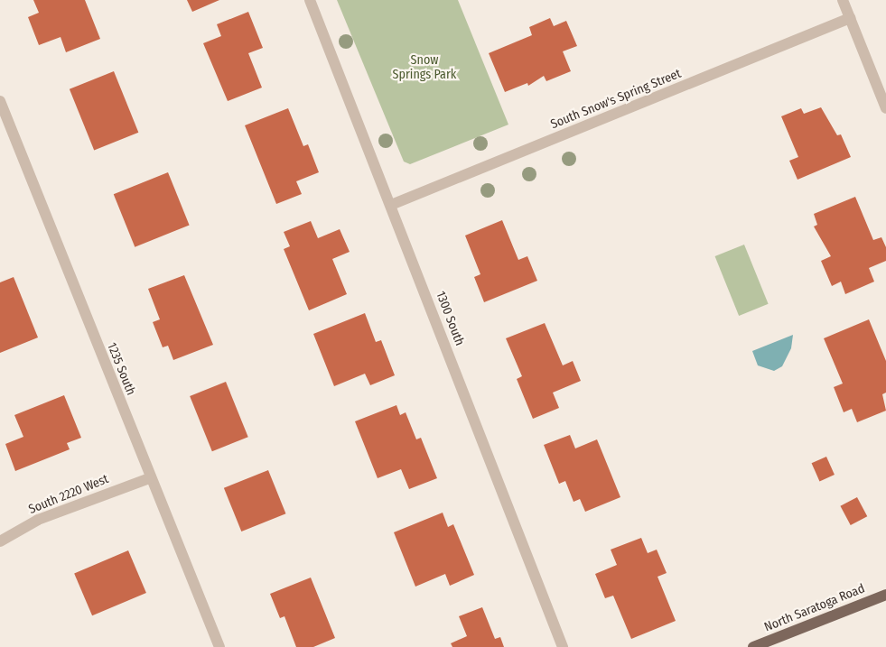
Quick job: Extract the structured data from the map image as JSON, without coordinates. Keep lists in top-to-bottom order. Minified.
{"streets":{"main road":["North Saratoga Road"],"street":["South Snow's Spring Street","1300 South","1235 South","South 2220 West"]},"crossings":[["South Snow's Spring Street","1300 South"],["1235 South","South 2220 West"]],"parks":["Snow Springs Park"]}
